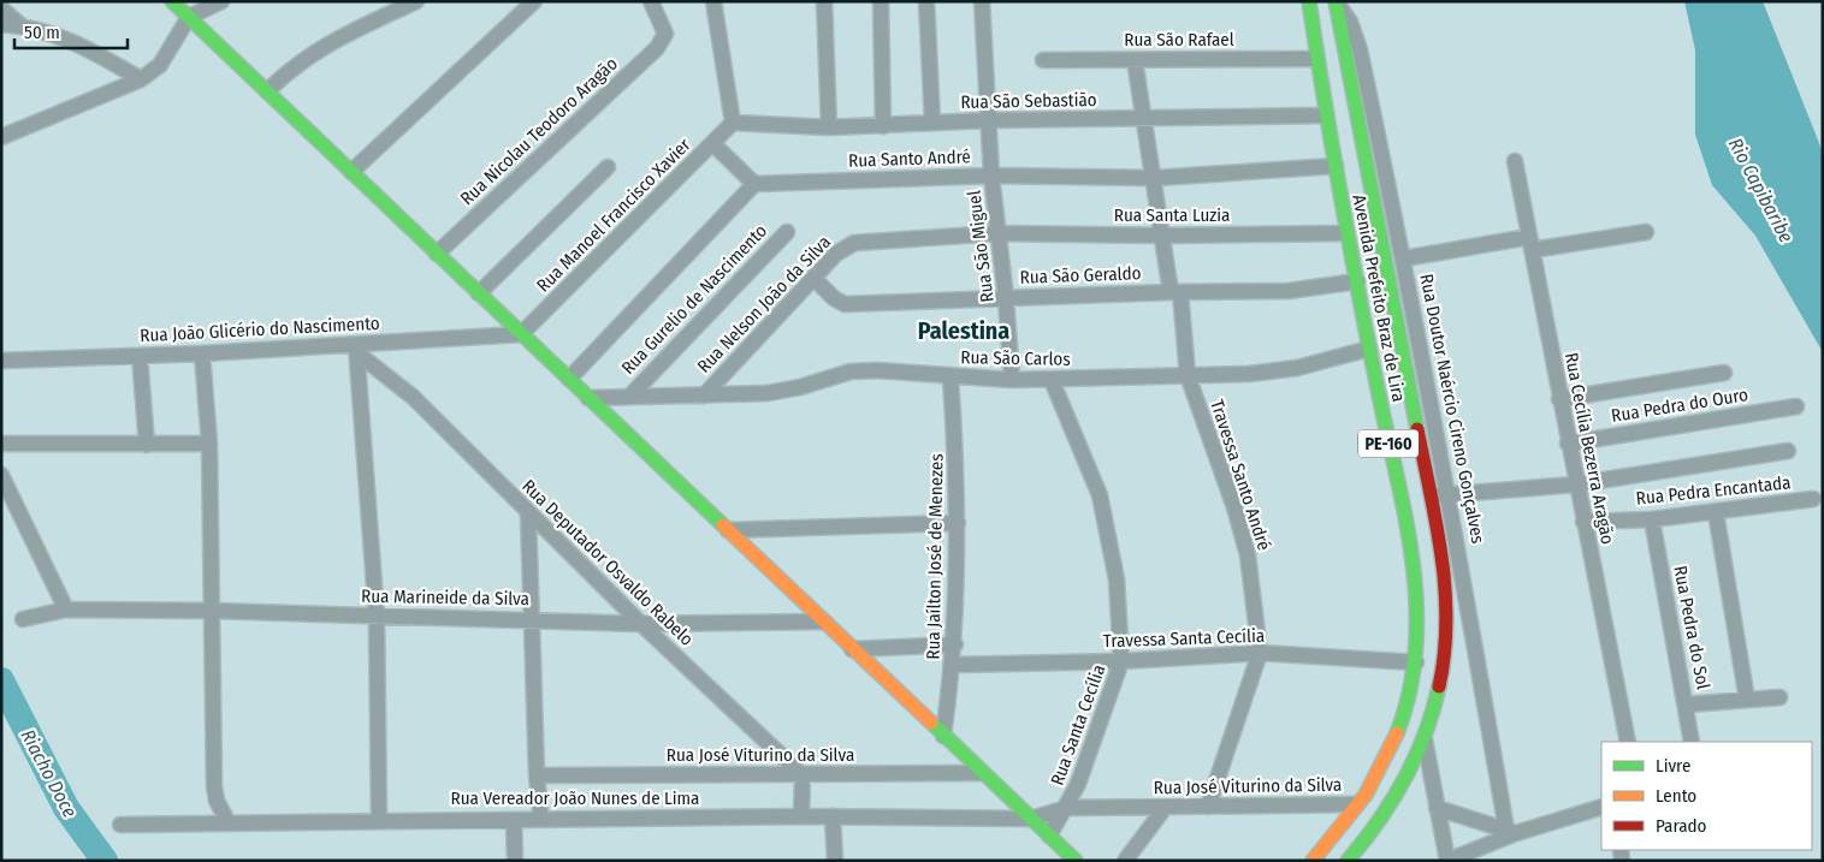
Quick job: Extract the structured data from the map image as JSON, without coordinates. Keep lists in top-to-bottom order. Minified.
{"streets":{"main road":["Avenida Prefeito Braz de Lira","PE-160"],"street":["Rua São Rafael","Rua São Sebastião","Rua Nicolau Teodoro Aragão","Rua Santo André","Rua Manoel Francisco Xavier","Rua Santa Luzia","Rua São Miguel","Rua São Geraldo","Rua Gurelio de Nascimento","Rua Nelson João da Silva","Rua João Glicério do Nascimento","Rua São Carlos","Rua Pedra do Ouro","Rua Doutor Naércio Cireno Gonçalves","Rua Cecília Bezerra Aragão","Travessa Santo André","Rua Pedra Encantada","Rua Jaílton José de Menezes","Rua Deputador Osvaldo Rabelo","Rua Marineide da Silva","Rua Pedra do Sol","Travessa Santa Cecília","Rua Santa Cecília","Rua José Viturino da Silva","Rua Vereador João Nunes de Lima"]},"crossings":[["Rua São Rafael","Avenida Prefeito Braz de Lira"],["Rua São Rafael","Travessa Santo André"],["Rua São Sebastião","Rua Manoel Francisco Xavier"],["Rua São Sebastião","Rua São Miguel"],["Rua São Sebastião","Avenida Prefeito Braz de Lira"],["Rua São Sebastião","Travessa Santo André"],["Rua Santo André","Rua São Miguel"],["Rua Santo André","Avenida Prefeito Braz de Lira"],["Rua Santo André","Travessa Santo André"],["Rua Manoel Francisco Xavier","Rua João Glicério do Nascimento"],["Rua Santa Luzia","Rua São Miguel"],["Rua Santa Luzia","Avenida Prefeito Braz de Lira"],["Rua Santa Luzia","Rua Nelson João da Silva"],["Rua Santa Luzia","Travessa Santo André"],["Rua São Miguel","Rua São Geraldo"],["Rua São Miguel","Rua Nelson João da Silva"],["Rua São Miguel","Rua São Carlos"],["Rua São Geraldo","Avenida Prefeito Braz de Lira"],["Rua São Geraldo","Rua Nelson João da Silva"],["Rua São Geraldo","Travessa Santo André"],["Avenida Prefeito Braz de Lira","Rua São Carlos"],["Avenida Prefeito Braz de Lira","Rua Doutor Naércio Cireno Gonçalves"],["Avenida Prefeito Braz de Lira","Travessa Santa Cecília"],["Avenida Prefeito Braz de Lira","Rua José Viturino da Silva"],["Rua Gurelio de Nascimento","Rua São Carlos"],["Rua Nelson João da Silva","Rua São Carlos"],["Rua João Glicério do Nascimento","Rua Deputador Osvaldo Rabelo"],["Rua São Carlos","Travessa Santo André"],["Rua São Carlos","Rua Jaílton José de Menezes"],["Rua São Carlos","Rua Santa Cecília"],["Rua Pedra do Ouro","Rua Cecília Bezerra Aragão"],["Rua Cecília Bezerra Aragão","Rua Pedra Encantada"],["Travessa Santo André","Travessa Santa Cecília"],["Travessa Santo André","Rua José Viturino da Silva"],["Rua Pedra Encantada","Rua Pedra do Sol"],["Rua Jaílton José de Menezes","Travessa Santa Cecília"],["Rua Deputador Osvaldo Rabelo","Rua Marineide da Silva"],["Rua Deputador Osvaldo Rabelo","Rua José Viturino da Silva"],["Travessa Santa Cecília","Rua Santa Cecília"],["Rua Santa Cecília","Rua José Viturino da Silva"],["Rua José Viturino da Silva","Rua Vereador João Nunes de Lima"]],"districts":["Palestina"],"water":["Rio Capibaribe","Riacho Doce"],"legend":["Livre","Lento","Parado"],"scale_bar":"50 m"}
